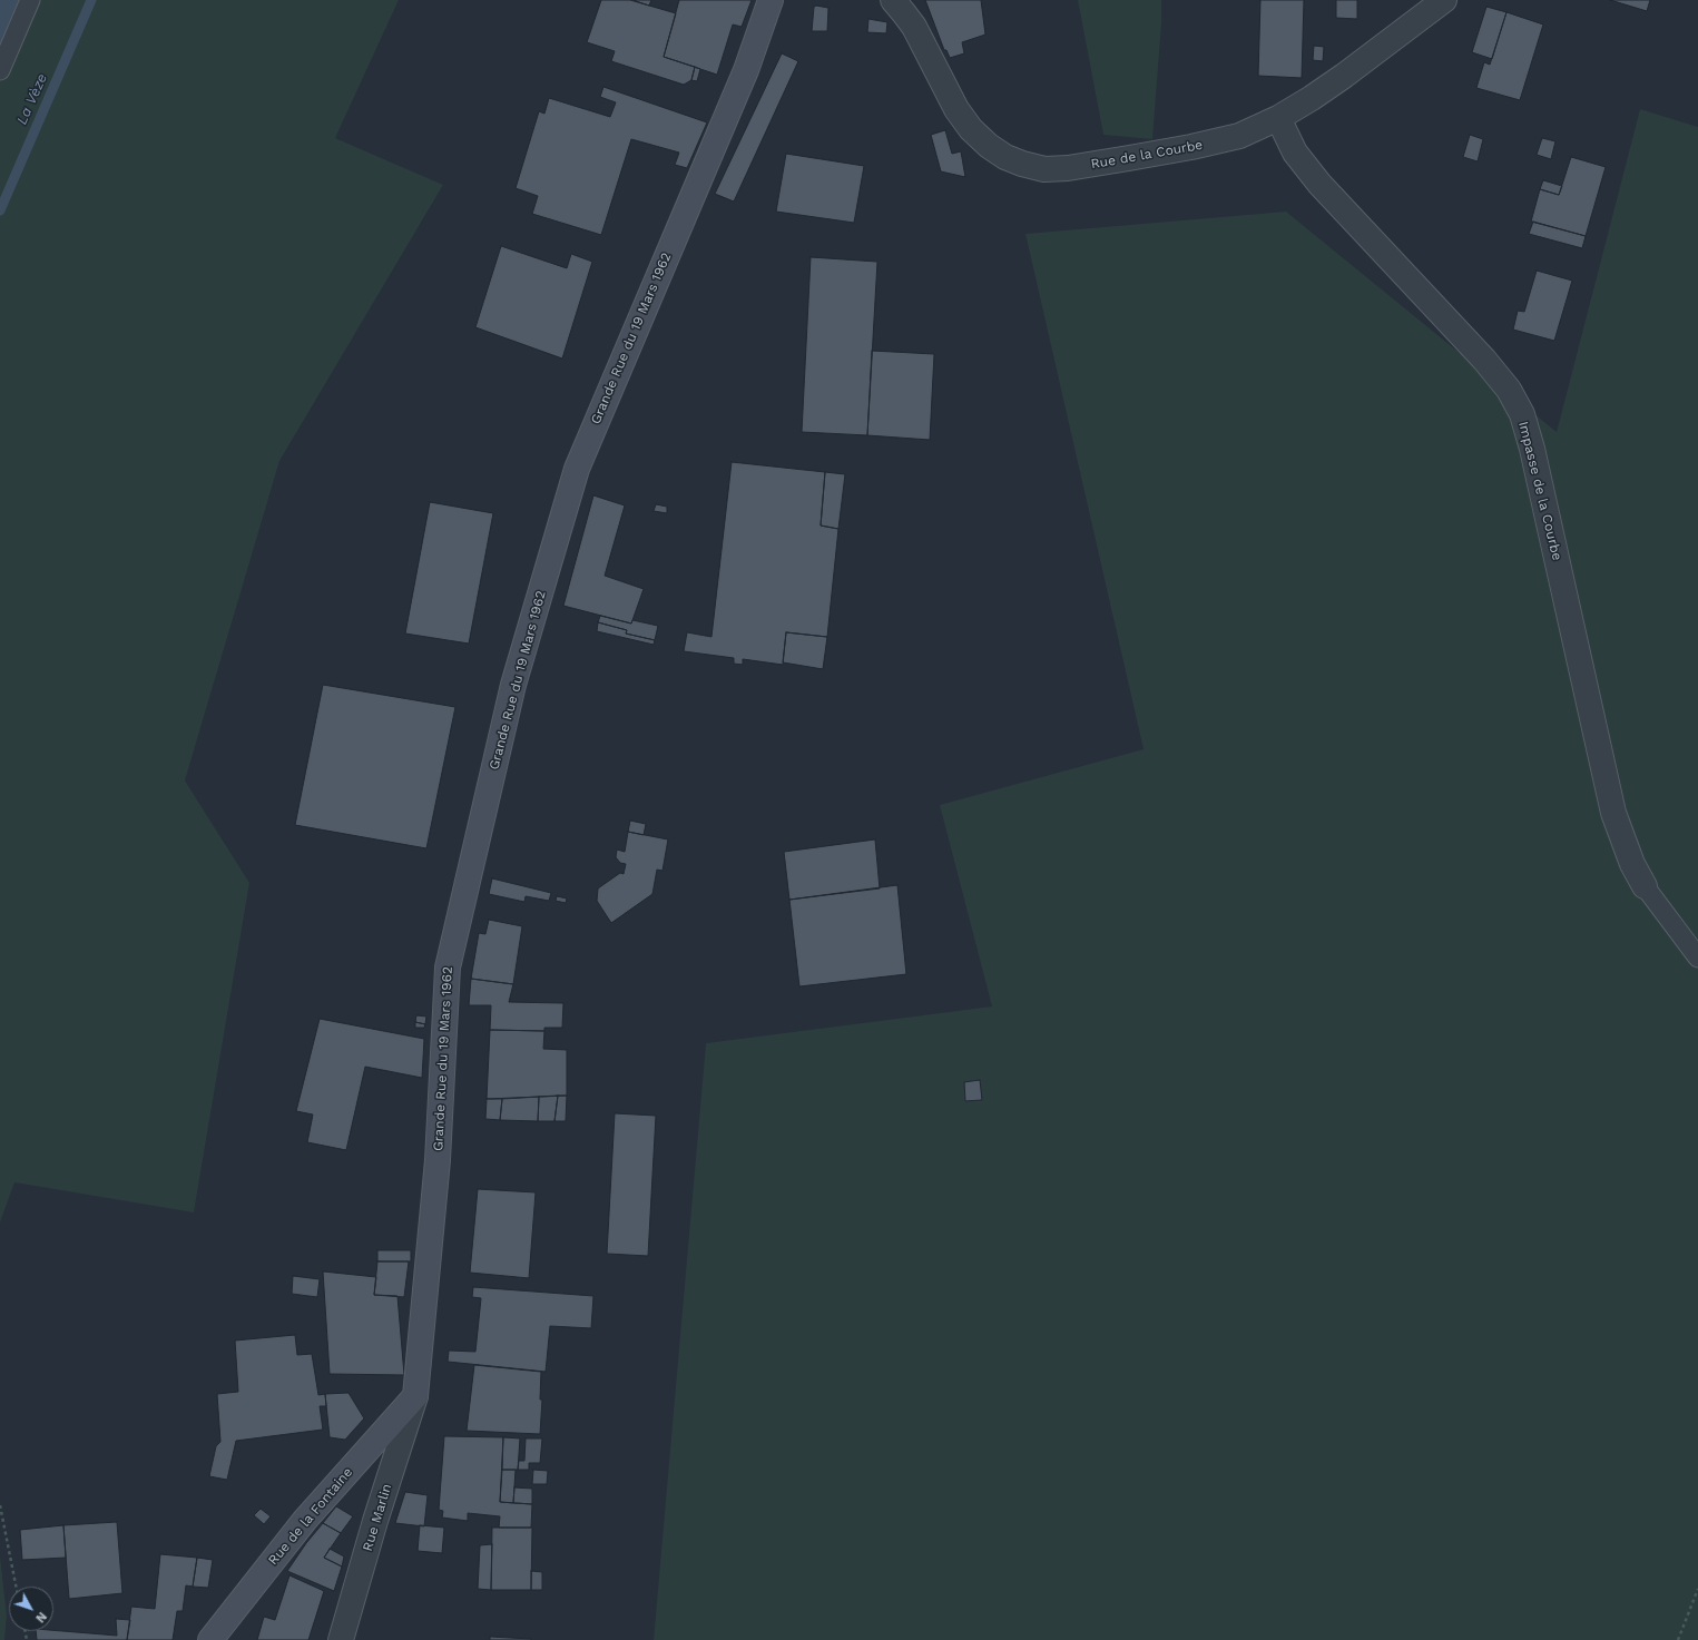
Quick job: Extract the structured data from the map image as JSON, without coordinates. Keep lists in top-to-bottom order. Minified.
{"streets":{"street":["Rue de la Courbe","Grande Rue du 19 Mars 1962","Impasse de la Courbe","Rue de la Fontaine","Rue Marlin"]},"crossings":[["Rue de la Courbe","Impasse de la Courbe"],["Grande Rue du 19 Mars 1962","Rue de la Fontaine"],["Grande Rue du 19 Mars 1962","Rue Marlin"],["Rue de la Fontaine","Rue Marlin"]],"water":["La Vèze"],"north":"bottom right"}
